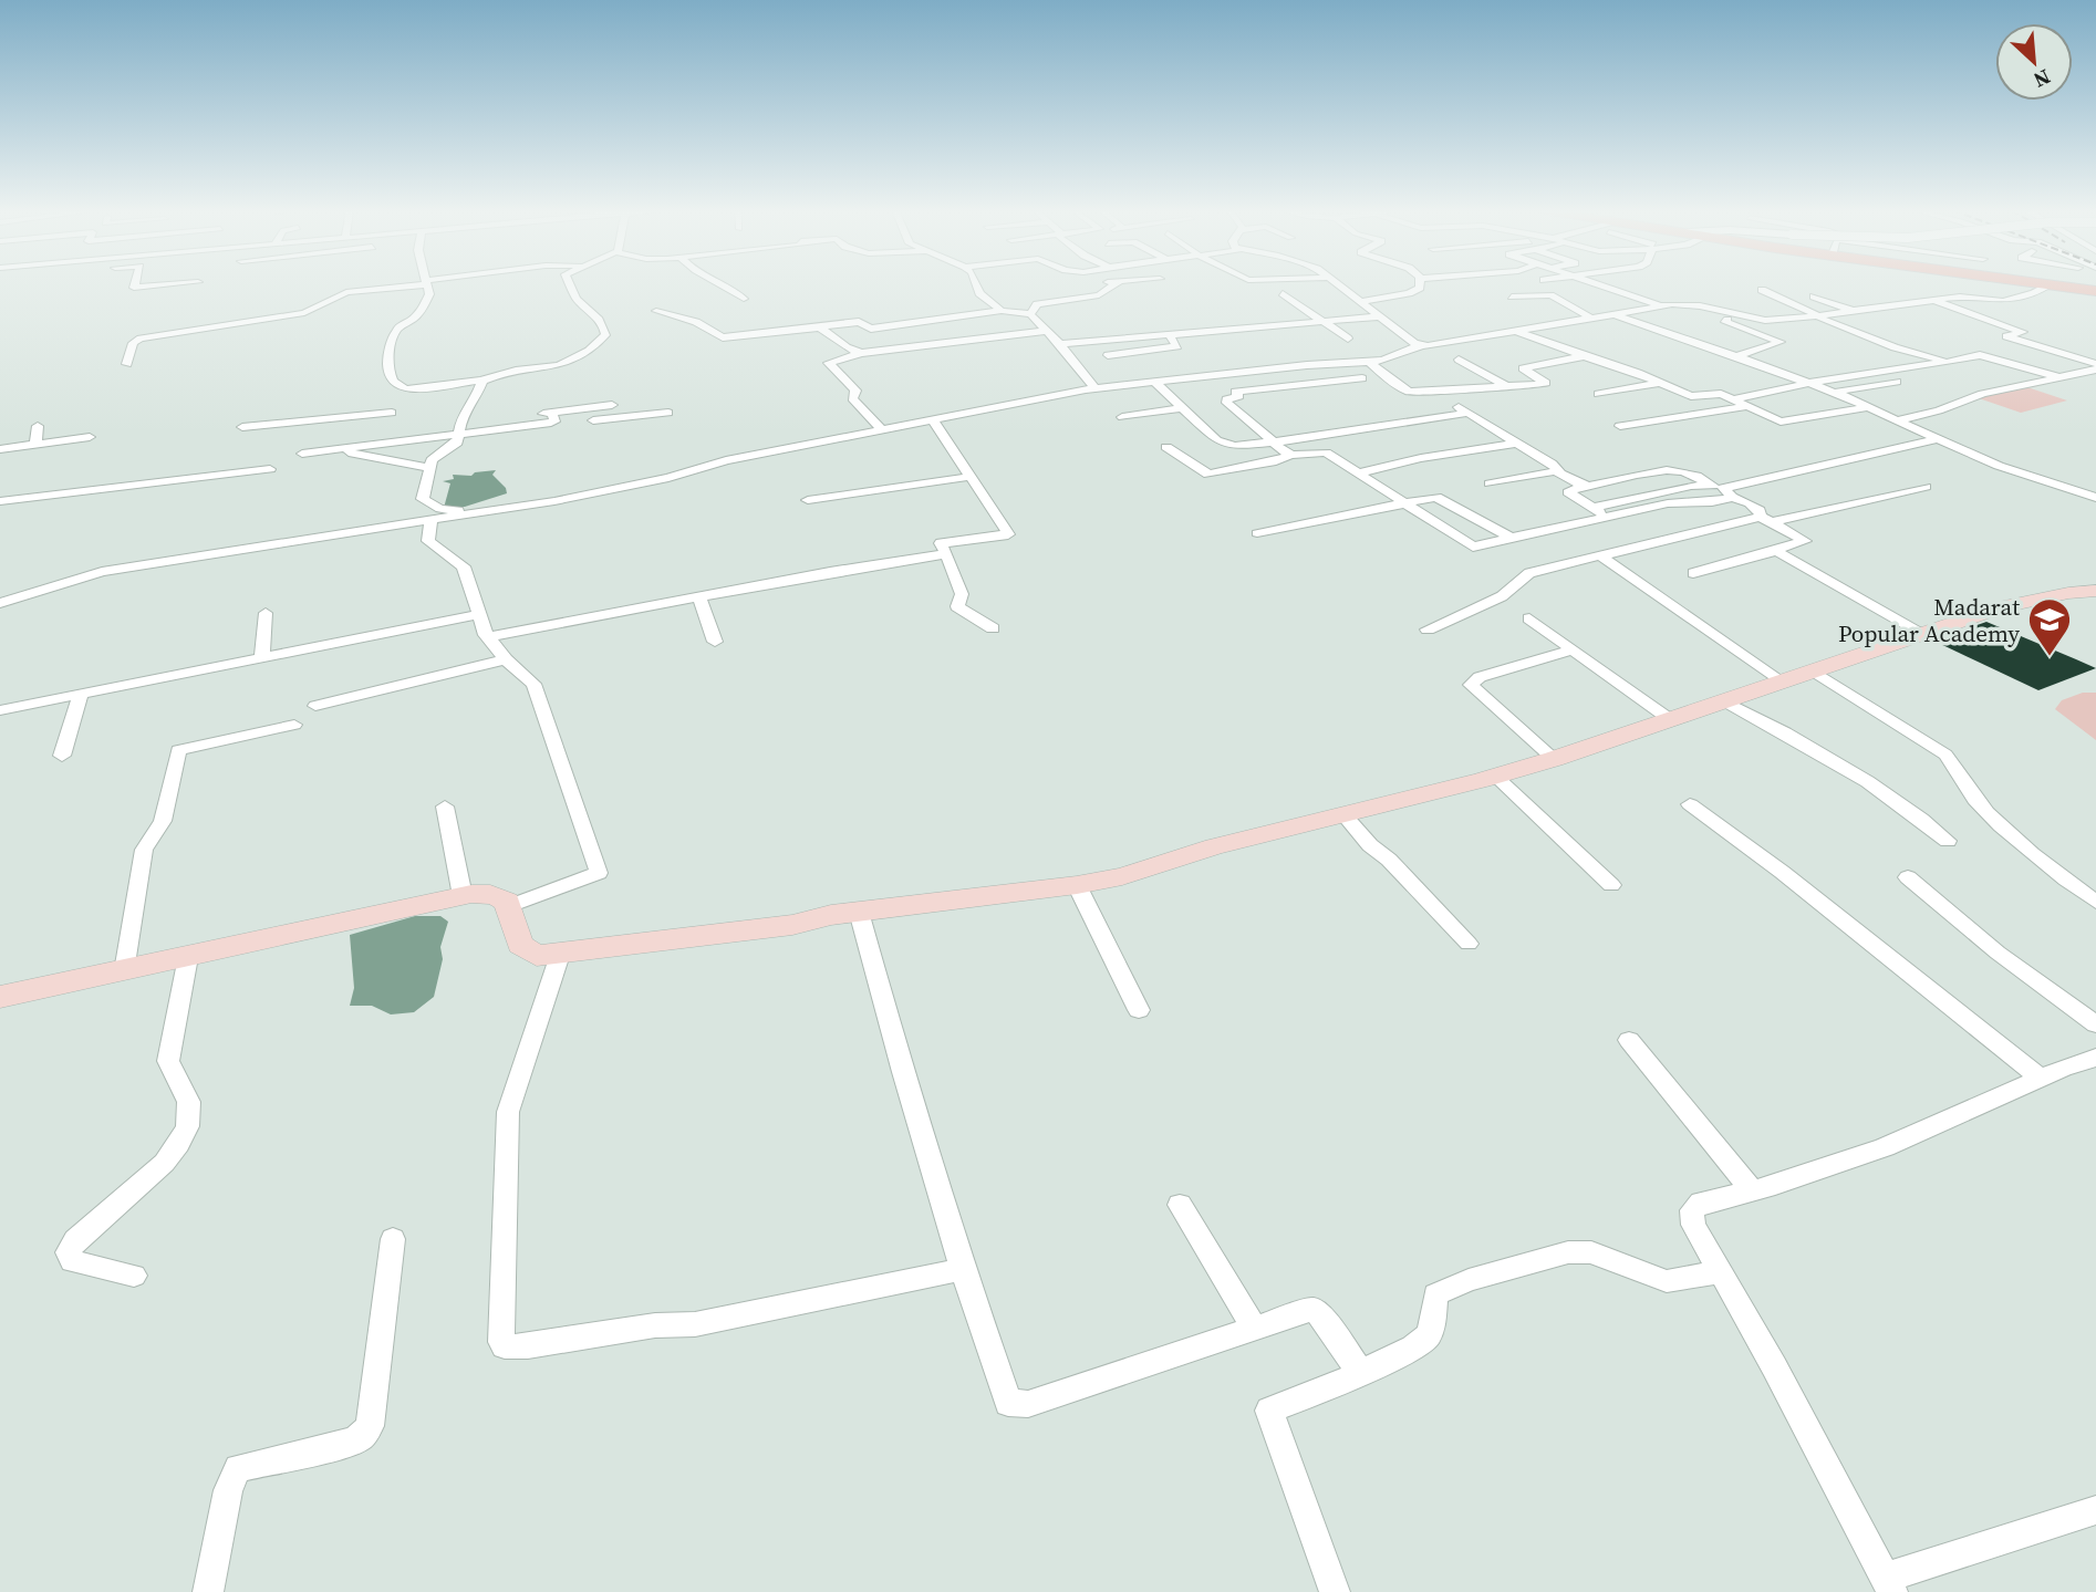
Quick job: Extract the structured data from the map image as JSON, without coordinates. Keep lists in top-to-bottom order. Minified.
{"places":{"school or university":["Madarat Popular Academy"]},"north":"bottom right"}
